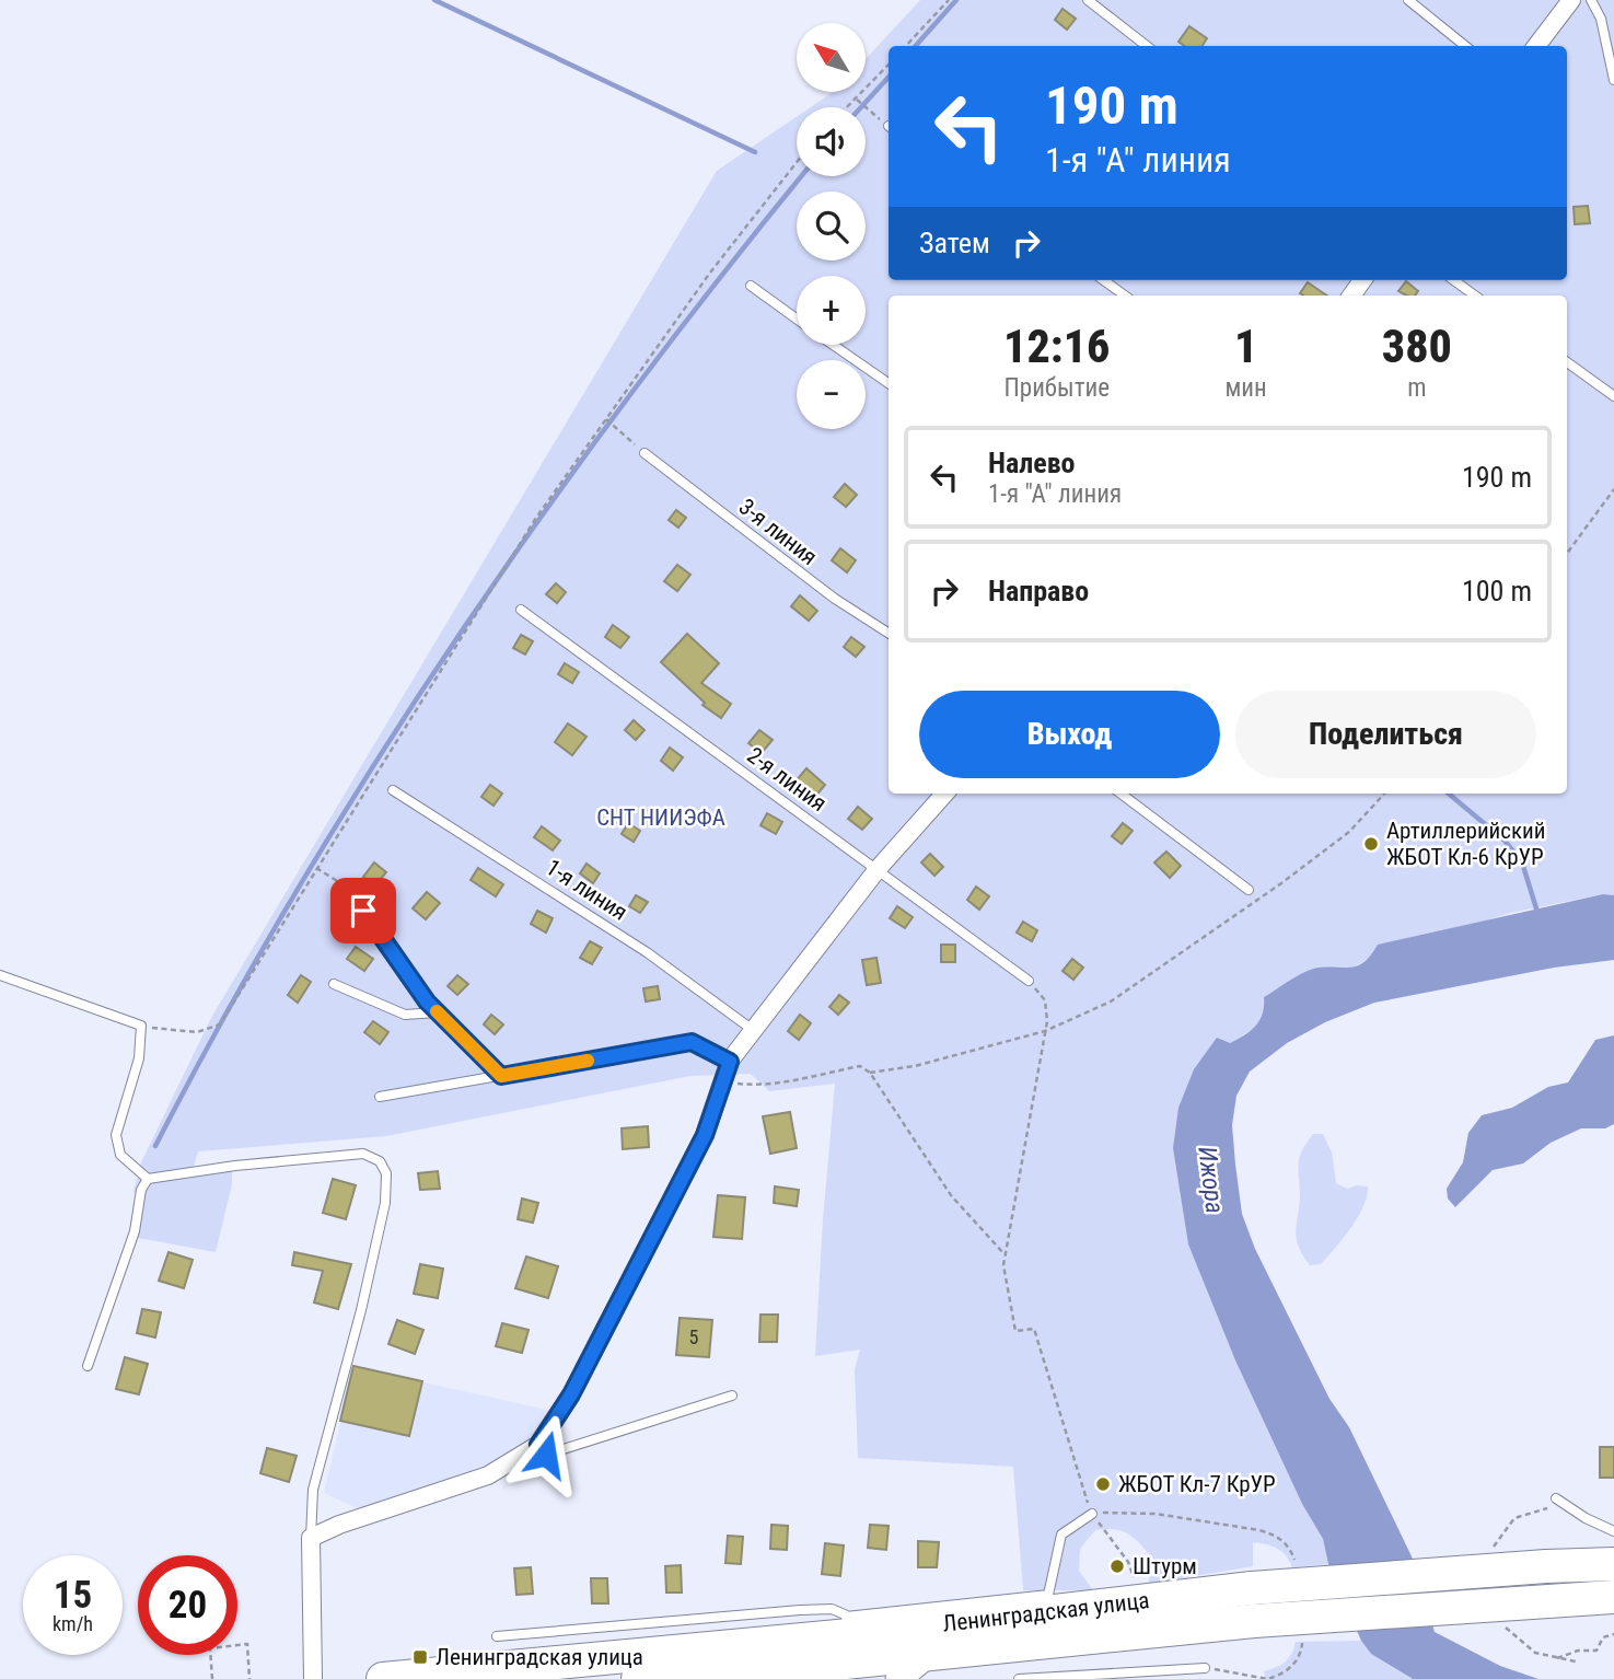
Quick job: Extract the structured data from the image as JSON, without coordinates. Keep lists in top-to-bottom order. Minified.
{"streets":{"highway":["Ленинградская улица"],"lane":["3-я линия","2-я линия","1-я линия"]},"water":["Ижора"],"parks":["СНТ НИИЭФА"],"places":{"other":["Артиллерийский ЖБОТ Кл-6 КрУР","ЖБОТ Кл-7 КрУР","Штурм"],"transit":["Ленинградская улица"]},"house_numbers":["5"],"north":"top left","page":{"map_buttons":["+","−"],"turn":["190 m","1-я \"А\" линия"],"then":"Затем","eta":["12:16","Прибытие","1","мин","380","m"],"list":[{"name":"Налево","note":"1-я \"А\" линия","value":"190 m"},{"name":"Направо","value":"100 m"}],"buttons":["Выход","Поделиться"],"speed":"15 km/h","limit":"20"}}
